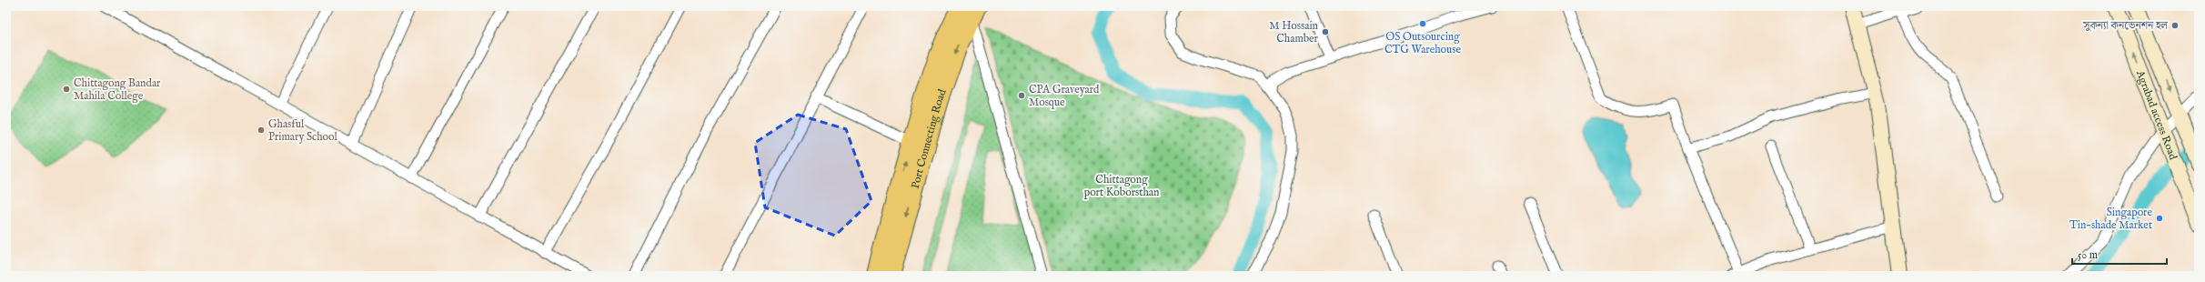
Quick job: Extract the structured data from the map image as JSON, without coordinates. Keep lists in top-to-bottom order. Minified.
{"streets":{"highway":["Port Connecting Road"],"main road":["Agrabad access Road"]},"parks":["Chittagong port Koborsthan"],"places":["OS Outsourcing CTG Warehouse","সুকন্যা কনভেনশন হল","M Hossain Chamber","Chittagong Bandar Mahila College","CPA Graveyard Mosque","Ghasful Primary School","Singapore Tin-shade Market"],"scale_bar":"50 m"}
